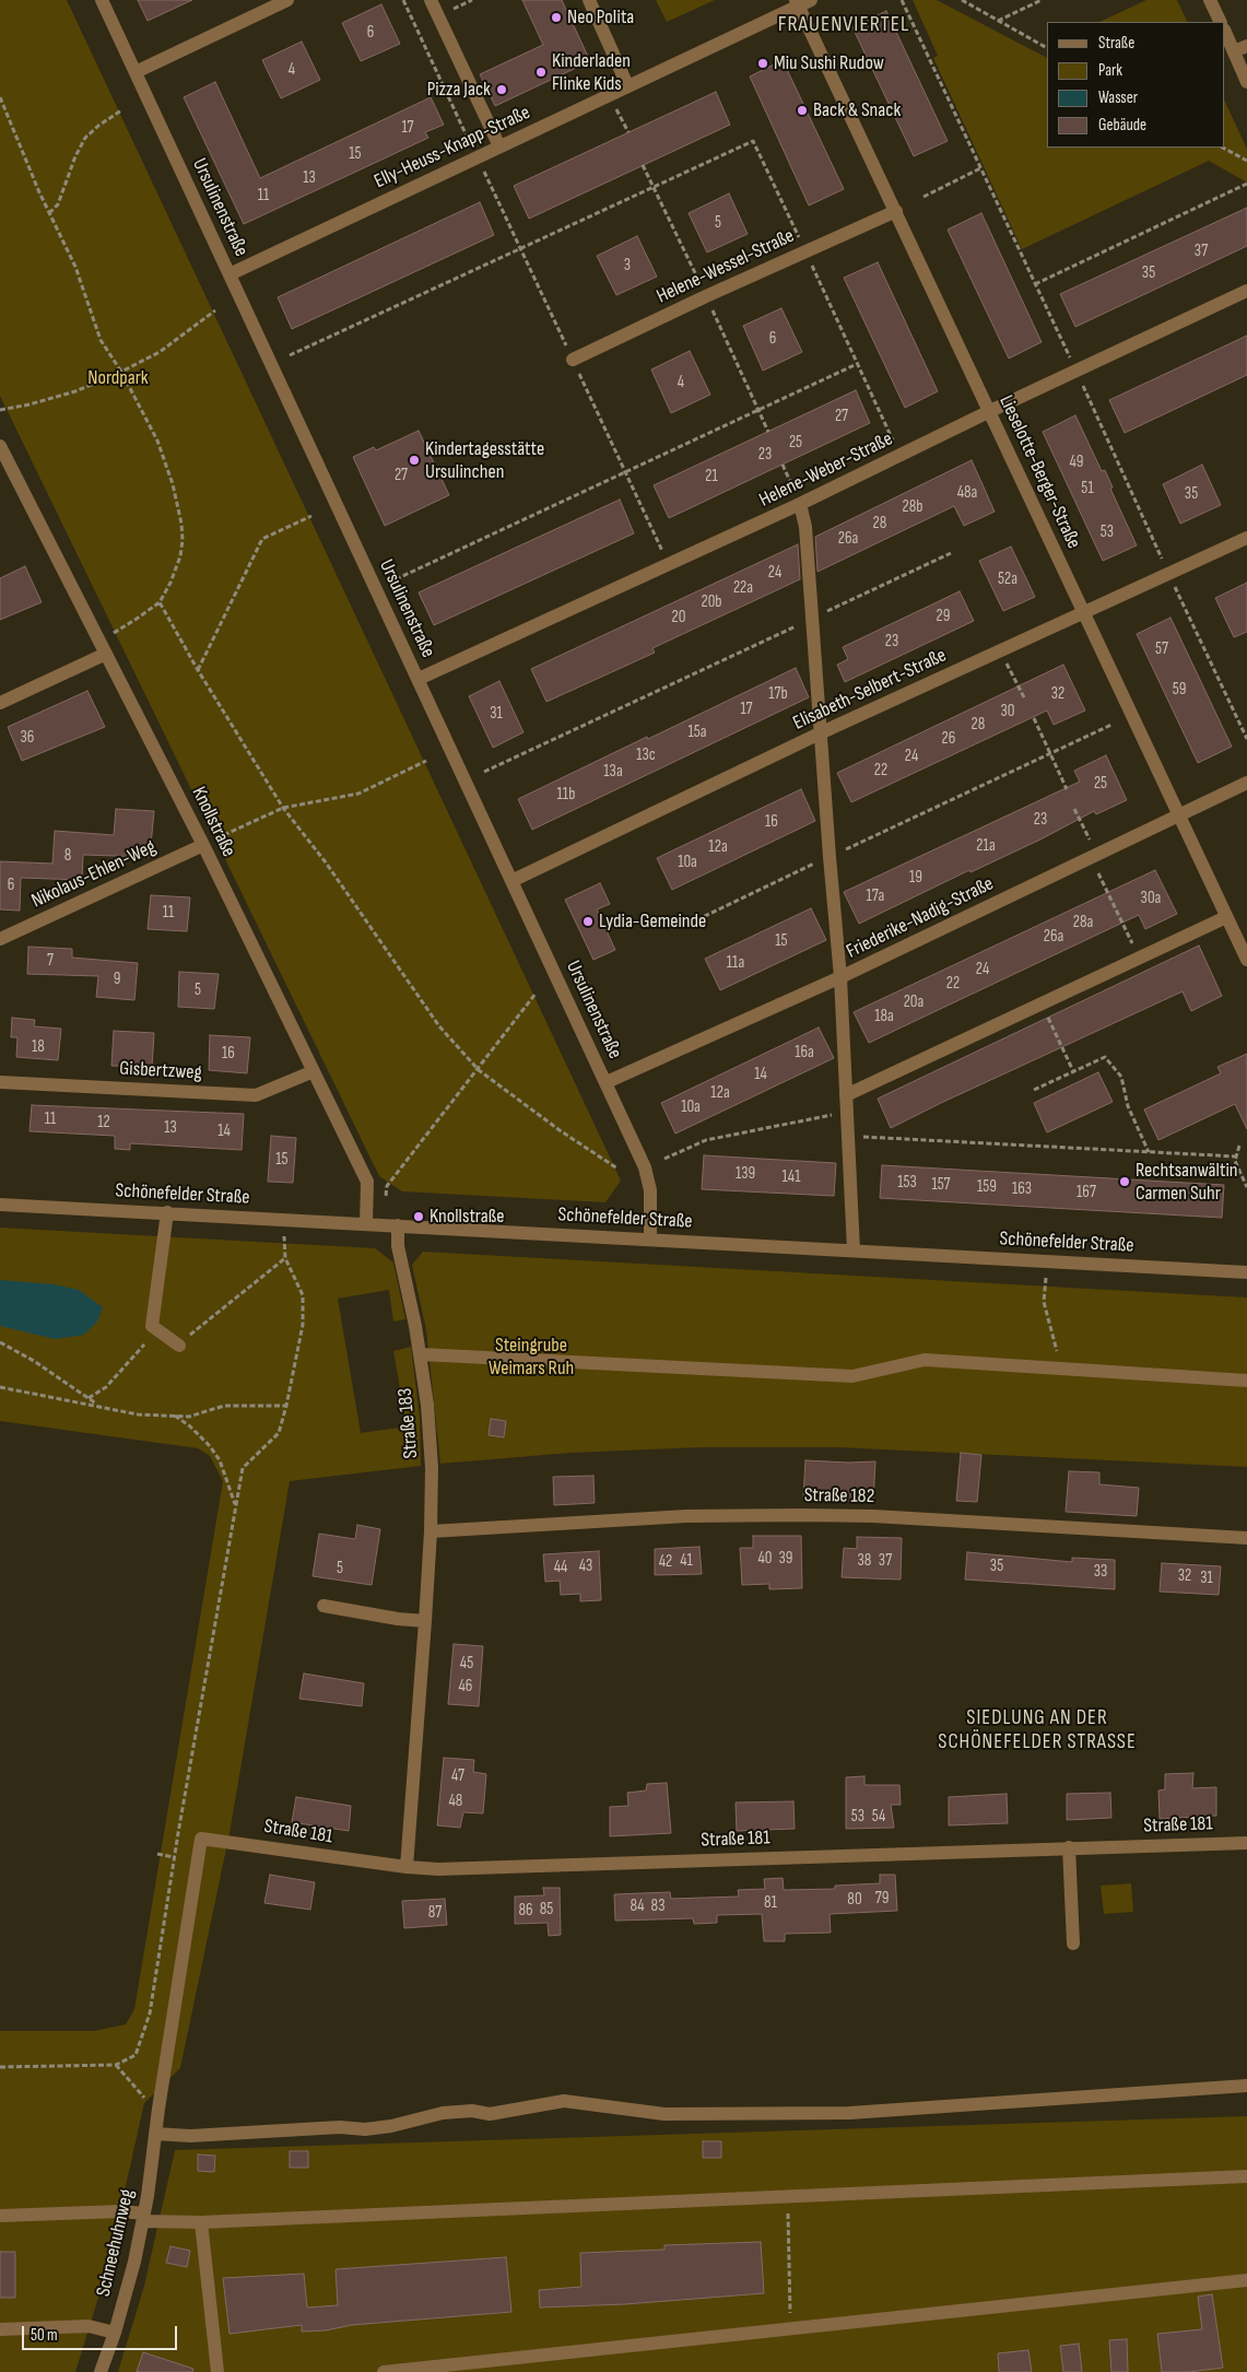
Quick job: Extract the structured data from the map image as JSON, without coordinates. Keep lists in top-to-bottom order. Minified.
{"streets":{"street":["Elly-Heuss-Knapp-Straße","Ursulinenstraße","Helene-Wessel-Straße","Helene-Weber-Straße","Lieselotte-Berger-Straße","Elisabeth-Selbert-Straße","Knollstraße","Nikolaus-Ehlen-Weg","Friederike-Nadig-Straße","Gisbertzweg","Schönefelder Straße","Straße 183","Straße 182","Straße 181","Schneehuhnweg"]},"crossings":[["Elly-Heuss-Knapp-Straße","Ursulinenstraße"],["Elly-Heuss-Knapp-Straße","Lieselotte-Berger-Straße"],["Ursulinenstraße","Helene-Weber-Straße"],["Ursulinenstraße","Elisabeth-Selbert-Straße"],["Ursulinenstraße","Friederike-Nadig-Straße"],["Ursulinenstraße","Schönefelder Straße"],["Helene-Wessel-Straße","Lieselotte-Berger-Straße"],["Helene-Weber-Straße","Lieselotte-Berger-Straße"],["Lieselotte-Berger-Straße","Elisabeth-Selbert-Straße"],["Lieselotte-Berger-Straße","Friederike-Nadig-Straße"],["Knollstraße","Nikolaus-Ehlen-Weg"],["Knollstraße","Gisbertzweg"],["Knollstraße","Schönefelder Straße"],["Schönefelder Straße","Straße 183"],["Straße 183","Straße 182"],["Straße 183","Straße 181"],["Straße 181","Schneehuhnweg"]],"districts":["FRAUENVIERTEL","SIEDLUNG AN DER SCHÖNEFELDER STRASSE"],"parks":["Nordpark","Steingrube Weimars Ruh"],"places":["Neo Polita","Miu Sushi Rudow","Kinderladen Flinke Kids","Pizza Jack","Back & Snack","Kindertagesstätte Ursulinchen","Lydia-Gemeinde","Rechtsanwältin Carmen Suhr","Knollstraße"],"house_numbers":["6","4","17","15","13","11","5","37","3","35","6","4","27","25","23","49","27","21","51","48a","35","28b","28","53","26a","24","52a","22a","20b","29","20","23","57","59","17b","32","17","30","31","28","15a","36","26","13c","24","22","13a","25","11b","23","16","21a","12a","8","10a","19","6","17a","30a","11","28a","26a","15","7","11a","24","9","22","5","20a","18a","18","16a","16","14","12a","10a","11","12","13","14","15","139","141","153","157","159","163","167","40","39","41","38","37","42","43","35","44","5","33","32","31","45","46","47","48","53","54","79","80","81","84","83","85","86","87"],"legend":["Straße","Park","Wasser","Gebäude"],"scale_bar":"50 m"}
